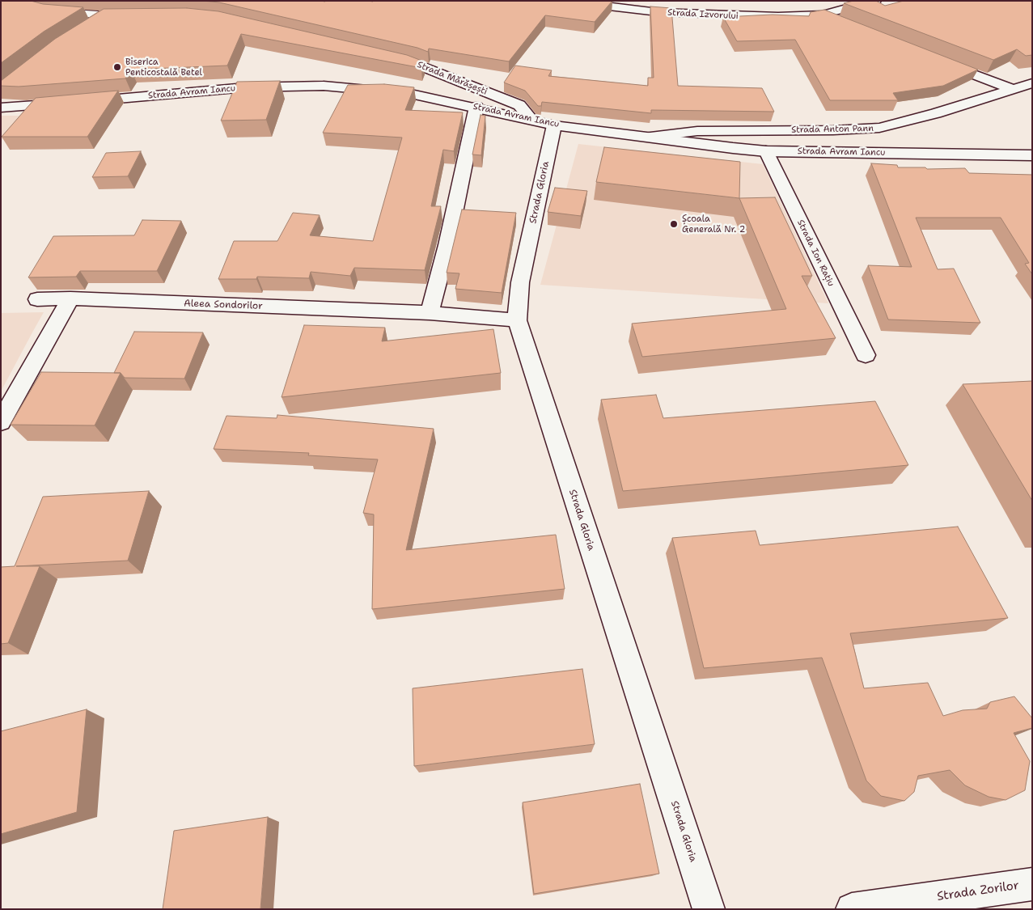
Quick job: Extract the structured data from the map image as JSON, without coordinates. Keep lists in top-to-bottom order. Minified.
{"streets":{"street":["Strada Izvorului","Strada Mărășești","Strada Avram Iancu","Strada Anton Pann","Strada Gloria","Strada Ion Rațiu","Aleea Sondorilor","Strada Zorilor"]},"crossings":[["Strada Mărășești","Strada Avram Iancu"],["Strada Avram Iancu","Strada Anton Pann"],["Strada Avram Iancu","Strada Gloria"],["Strada Avram Iancu","Strada Ion Rațiu"],["Strada Gloria","Aleea Sondorilor"]],"places":["Biserica Penticostală Betel","Școala Generală Nr. 2"]}
